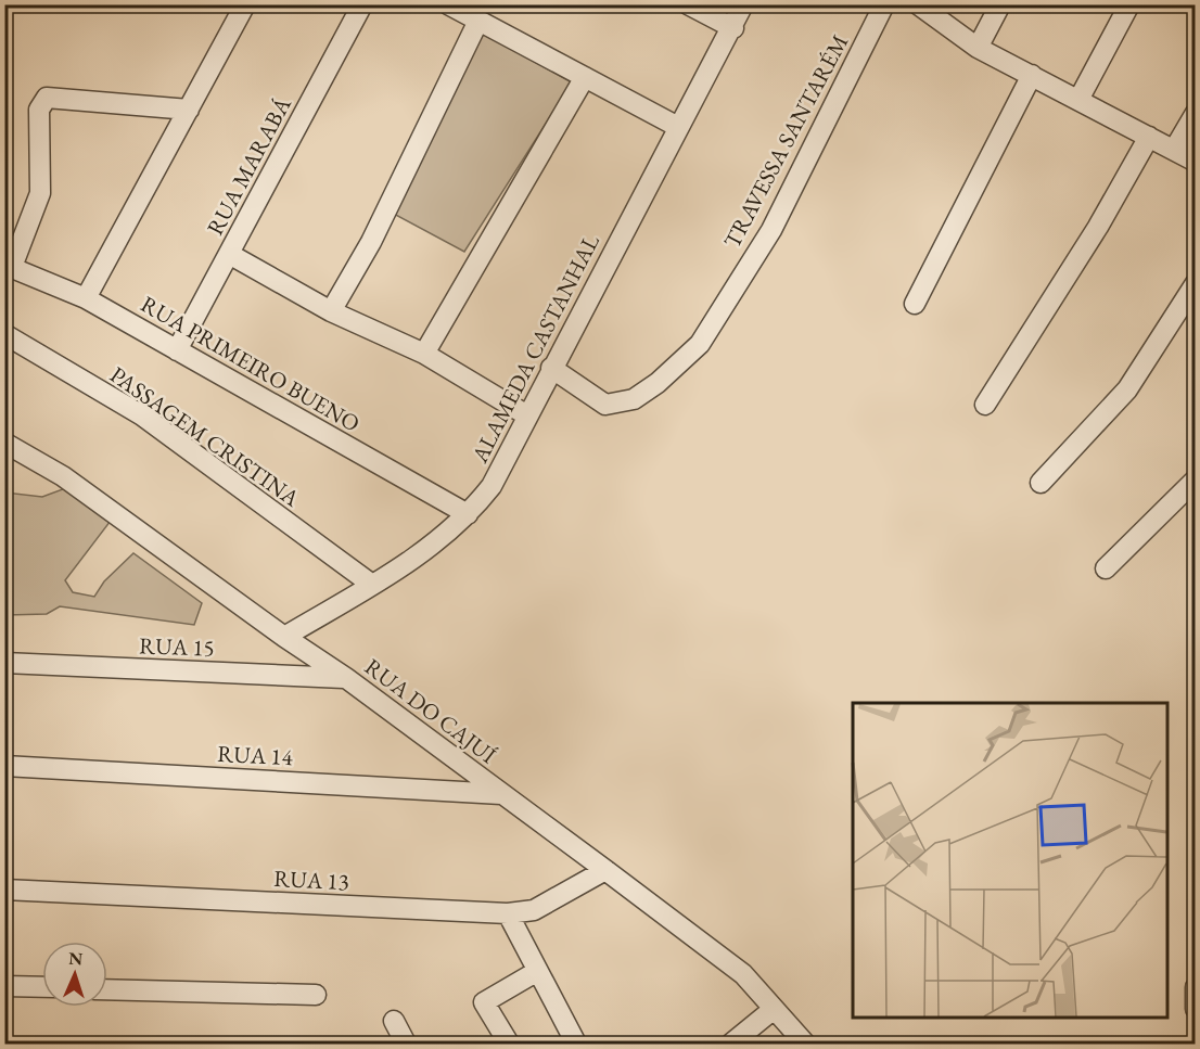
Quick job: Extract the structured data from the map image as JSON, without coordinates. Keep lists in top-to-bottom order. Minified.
{"streets":{"street":["TRAVESSA SANTARÉM","RUA MARABÁ","ALAMEDA CASTANHAL","RUA PRIMEIRO BUENO","PASSAGEM CRISTINA","RUA 15","RUA DO CAJUÍ","RUA 14","RUA 13"]},"crossings":[["TRAVESSA SANTARÉM","ALAMEDA CASTANHAL"],["RUA MARABÁ","RUA PRIMEIRO BUENO"],["ALAMEDA CASTANHAL","RUA PRIMEIRO BUENO"],["ALAMEDA CASTANHAL","PASSAGEM CRISTINA"],["ALAMEDA CASTANHAL","RUA DO CAJUÍ"],["RUA 15","RUA DO CAJUÍ"],["RUA DO CAJUÍ","RUA 14"],["RUA DO CAJUÍ","RUA 13"]],"north":"top"}
